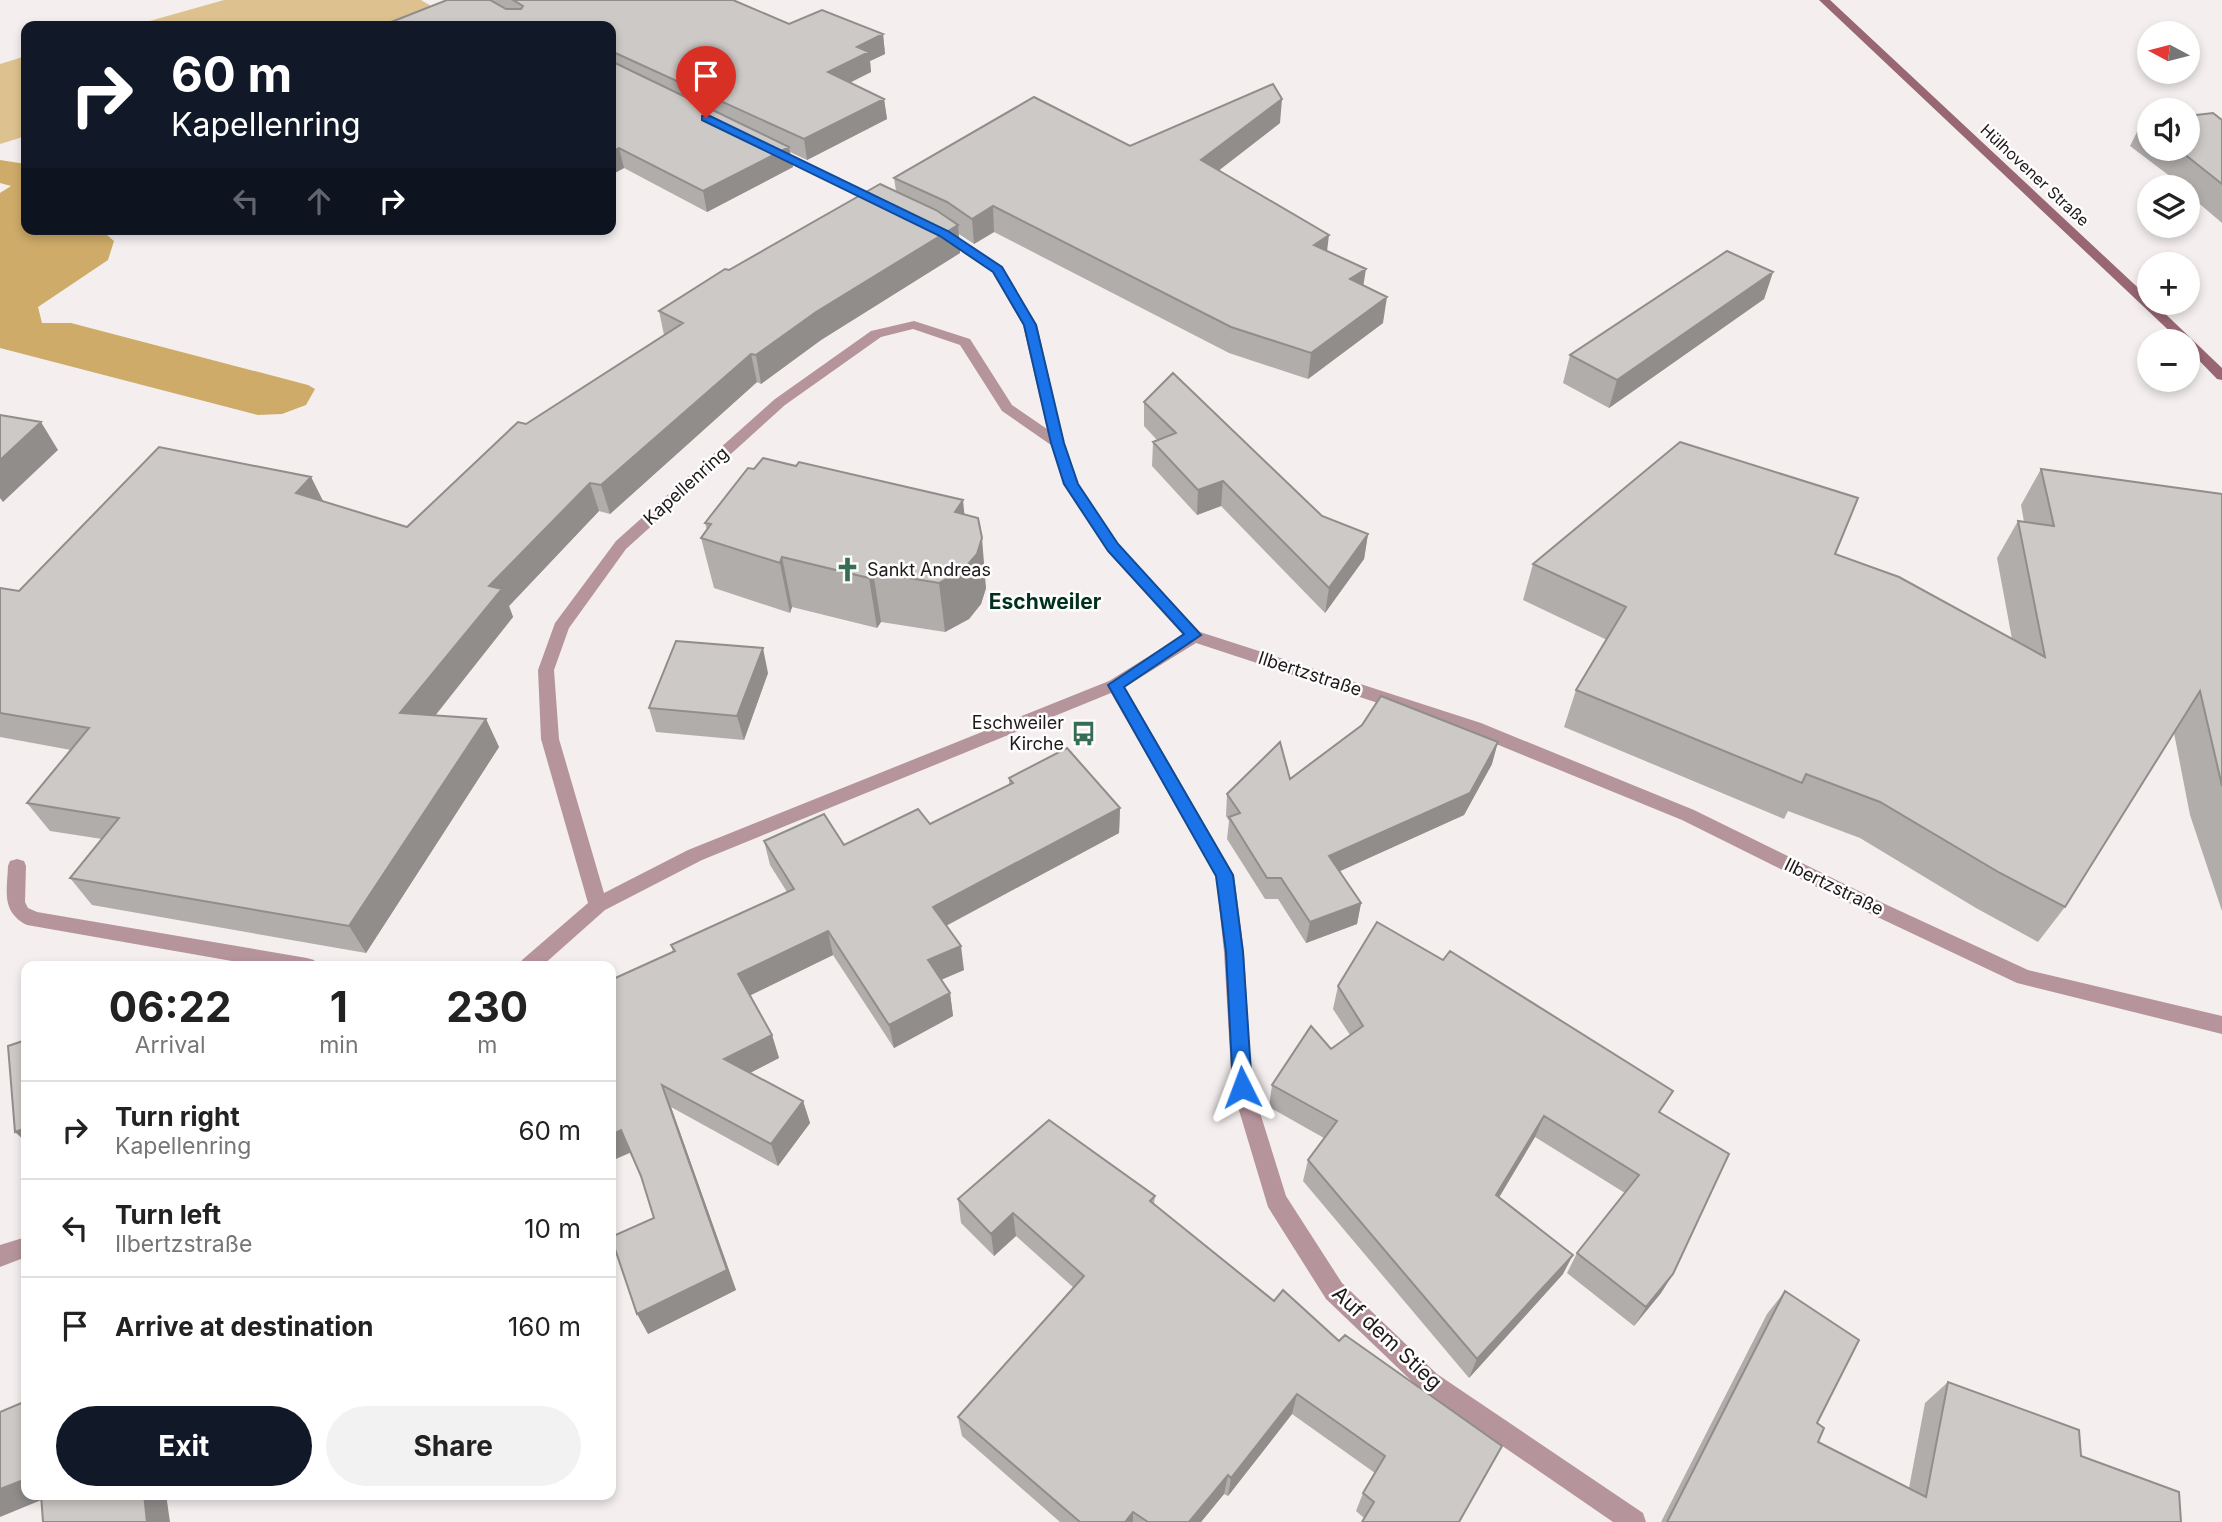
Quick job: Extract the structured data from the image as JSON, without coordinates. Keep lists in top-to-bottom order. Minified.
{"streets":{"main road":["Hülhovener Straße"],"street":["Kapellenring","Ilbertzstraße","Auf dem Stieg"]},"crossings":[["Kapellenring","Ilbertzstraße"]],"districts":["Eschweiler"],"places":{"church":["Sankt Andreas"],"bus stop":["Eschweiler Kirche"]},"north":"left","page":{"map_buttons":["+","−"],"turn":["60 m","Kapellenring"],"eta":["06:22","Arrival","1","min","230","m"],"list":[{"name":"Turn right","note":"Kapellenring","value":"60 m"},{"name":"Turn left","note":"Ilbertzstraße","value":"10 m"},{"name":"Arrive at destination","value":"160 m"}],"buttons":["Exit","Share"]}}
